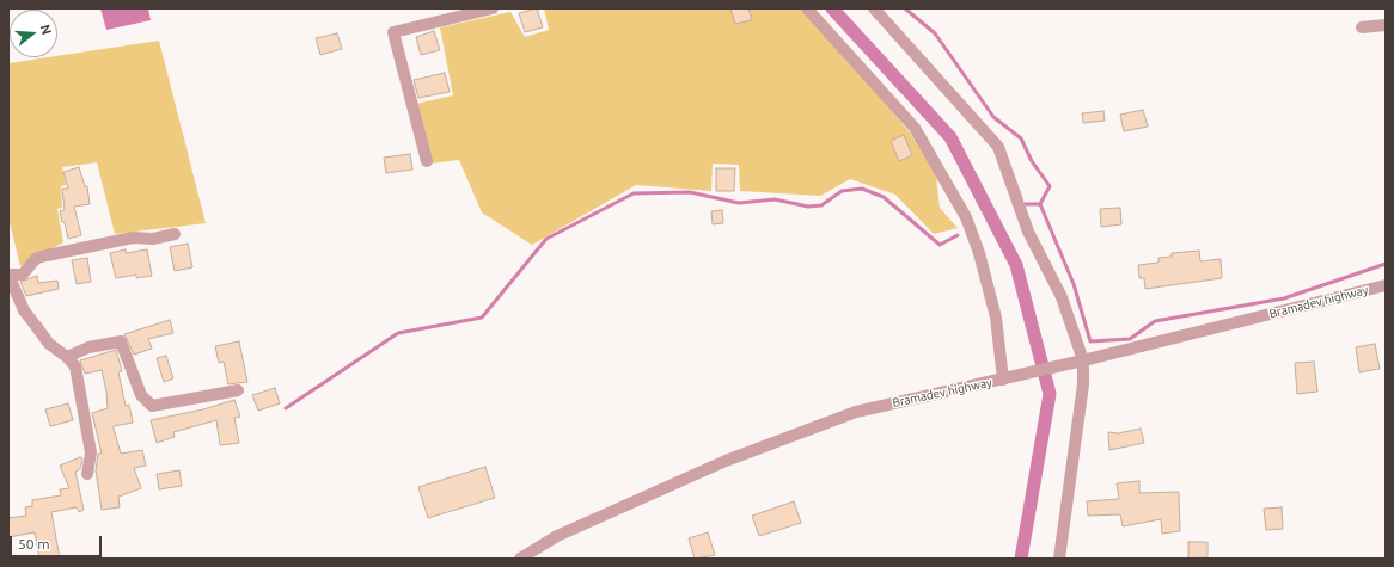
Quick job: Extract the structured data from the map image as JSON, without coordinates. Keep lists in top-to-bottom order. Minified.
{"streets":{"street":["Bramadev highway"]},"scale_bar":"50 m","north":"right"}
